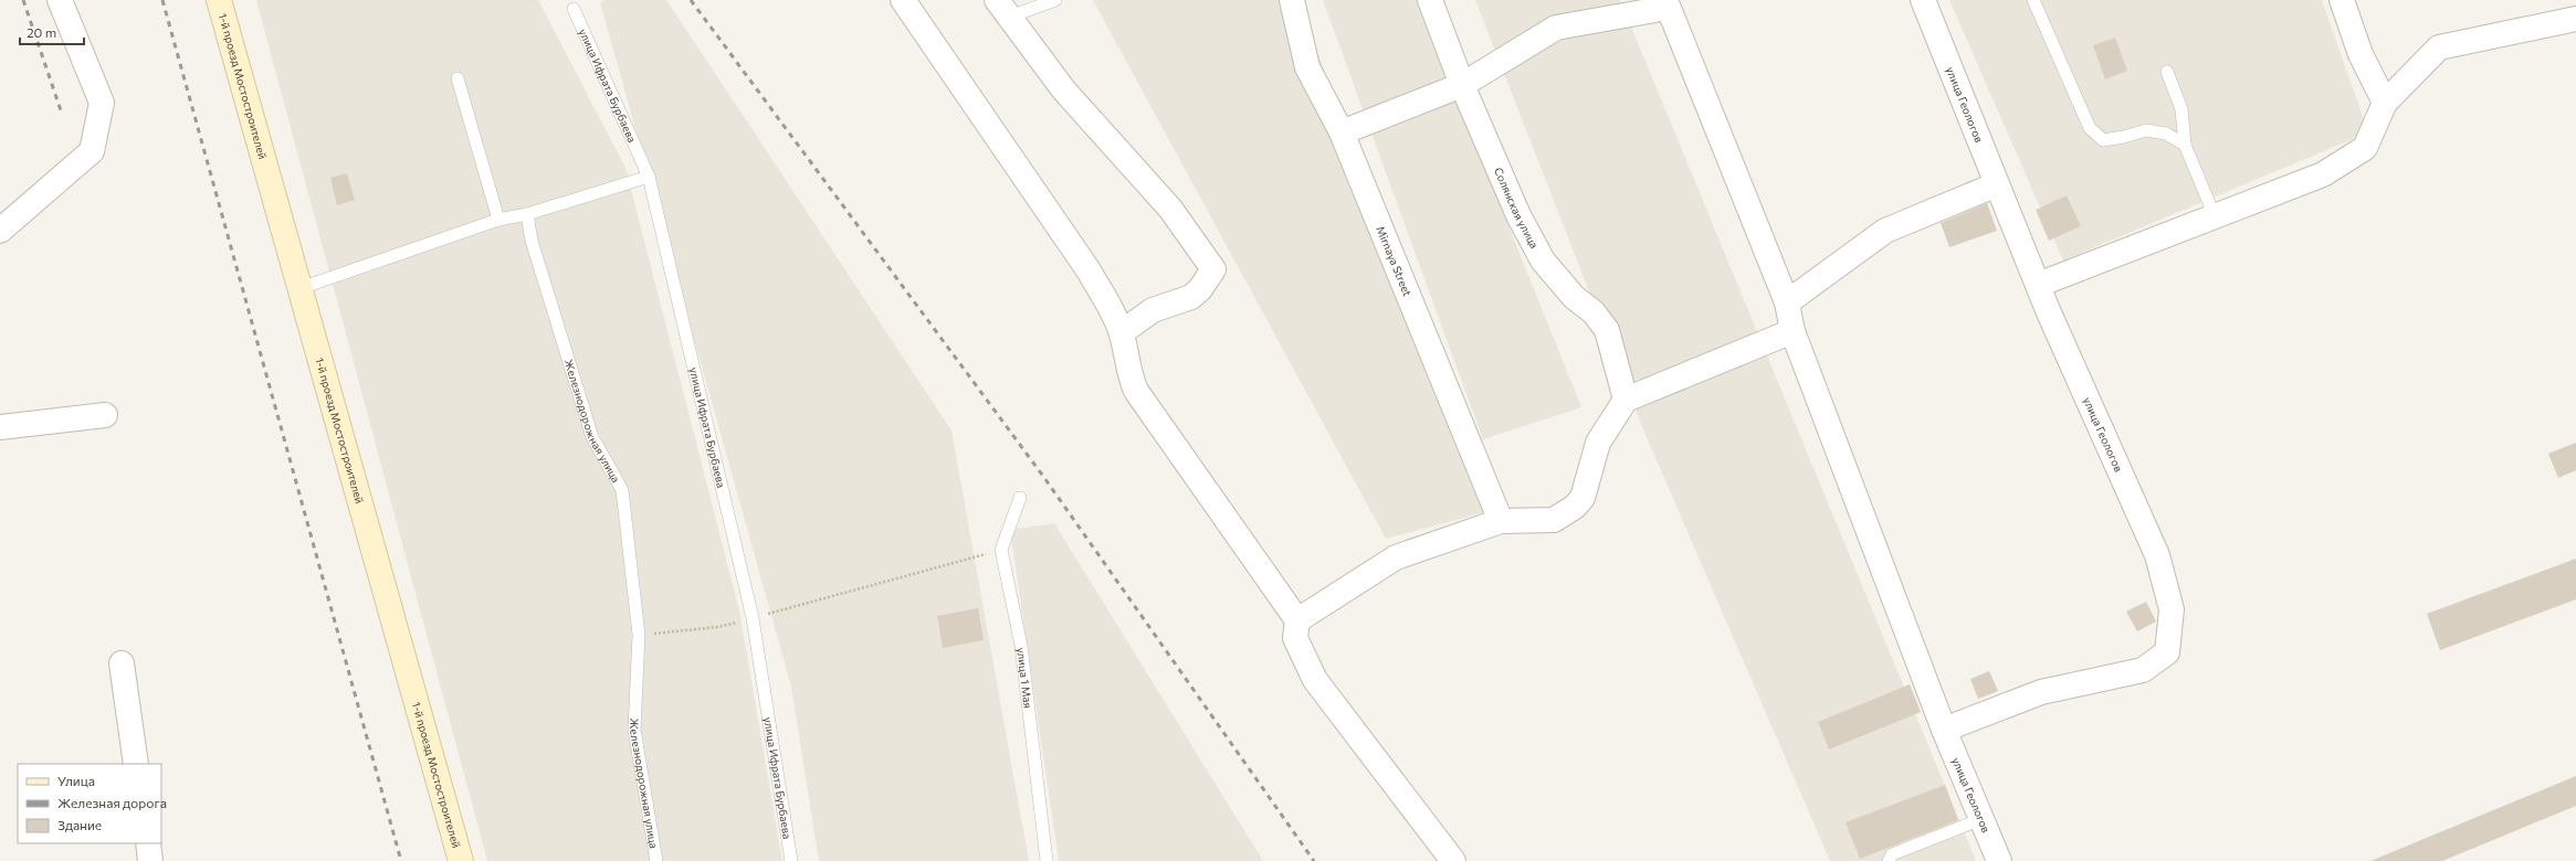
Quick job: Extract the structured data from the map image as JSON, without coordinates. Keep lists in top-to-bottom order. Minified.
{"streets":{"street":["1-й проезд Мостостроителей","улица Геологов","Солянская улица","Mirnaya Street"],"lane":["улица Ифрата Бурбаева","Железнодорожная улица","улица 1 Мая"]},"legend":["Улица","Железная дорога","Здание"],"scale_bar":"20 m"}
